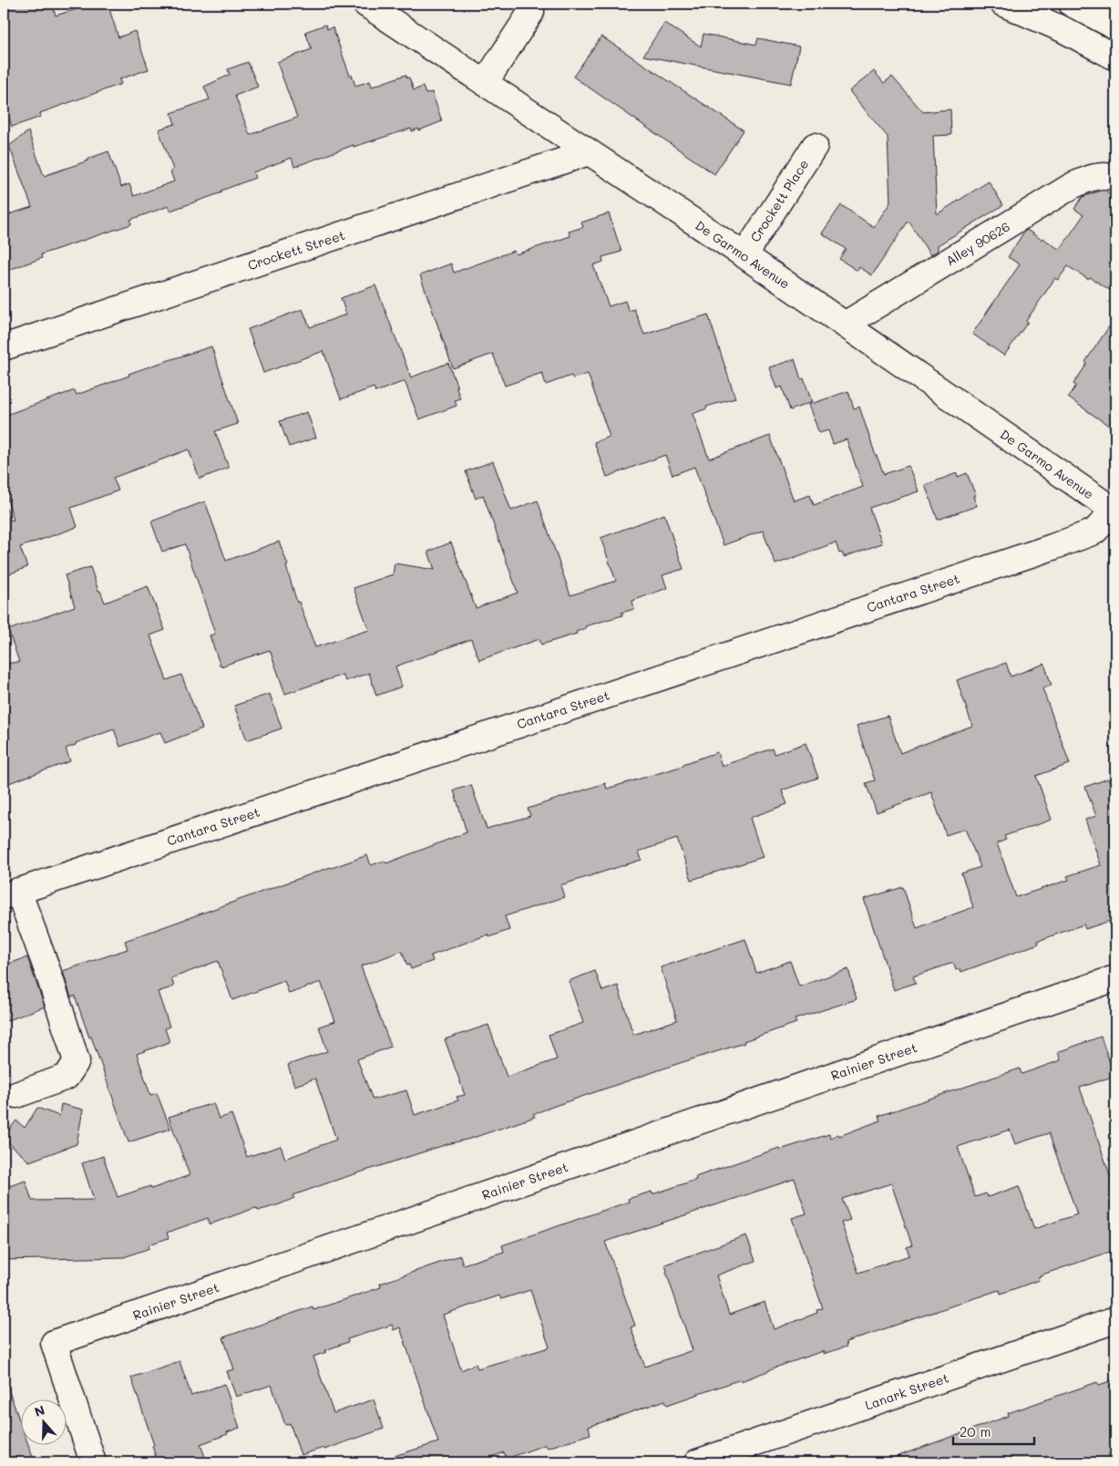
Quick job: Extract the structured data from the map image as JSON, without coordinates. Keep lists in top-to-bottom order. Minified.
{"streets":{"main road":["Crockett Place","Alley 90626","Crockett Street","De Garmo Avenue","Cantara Street","Rainier Street","Lanark Street"]},"crossings":[["Crockett Place","De Garmo Avenue"],["Alley 90626","De Garmo Avenue"],["Crockett Street","De Garmo Avenue"],["De Garmo Avenue","Cantara Street"]],"scale_bar":"20 m","north":"top"}
